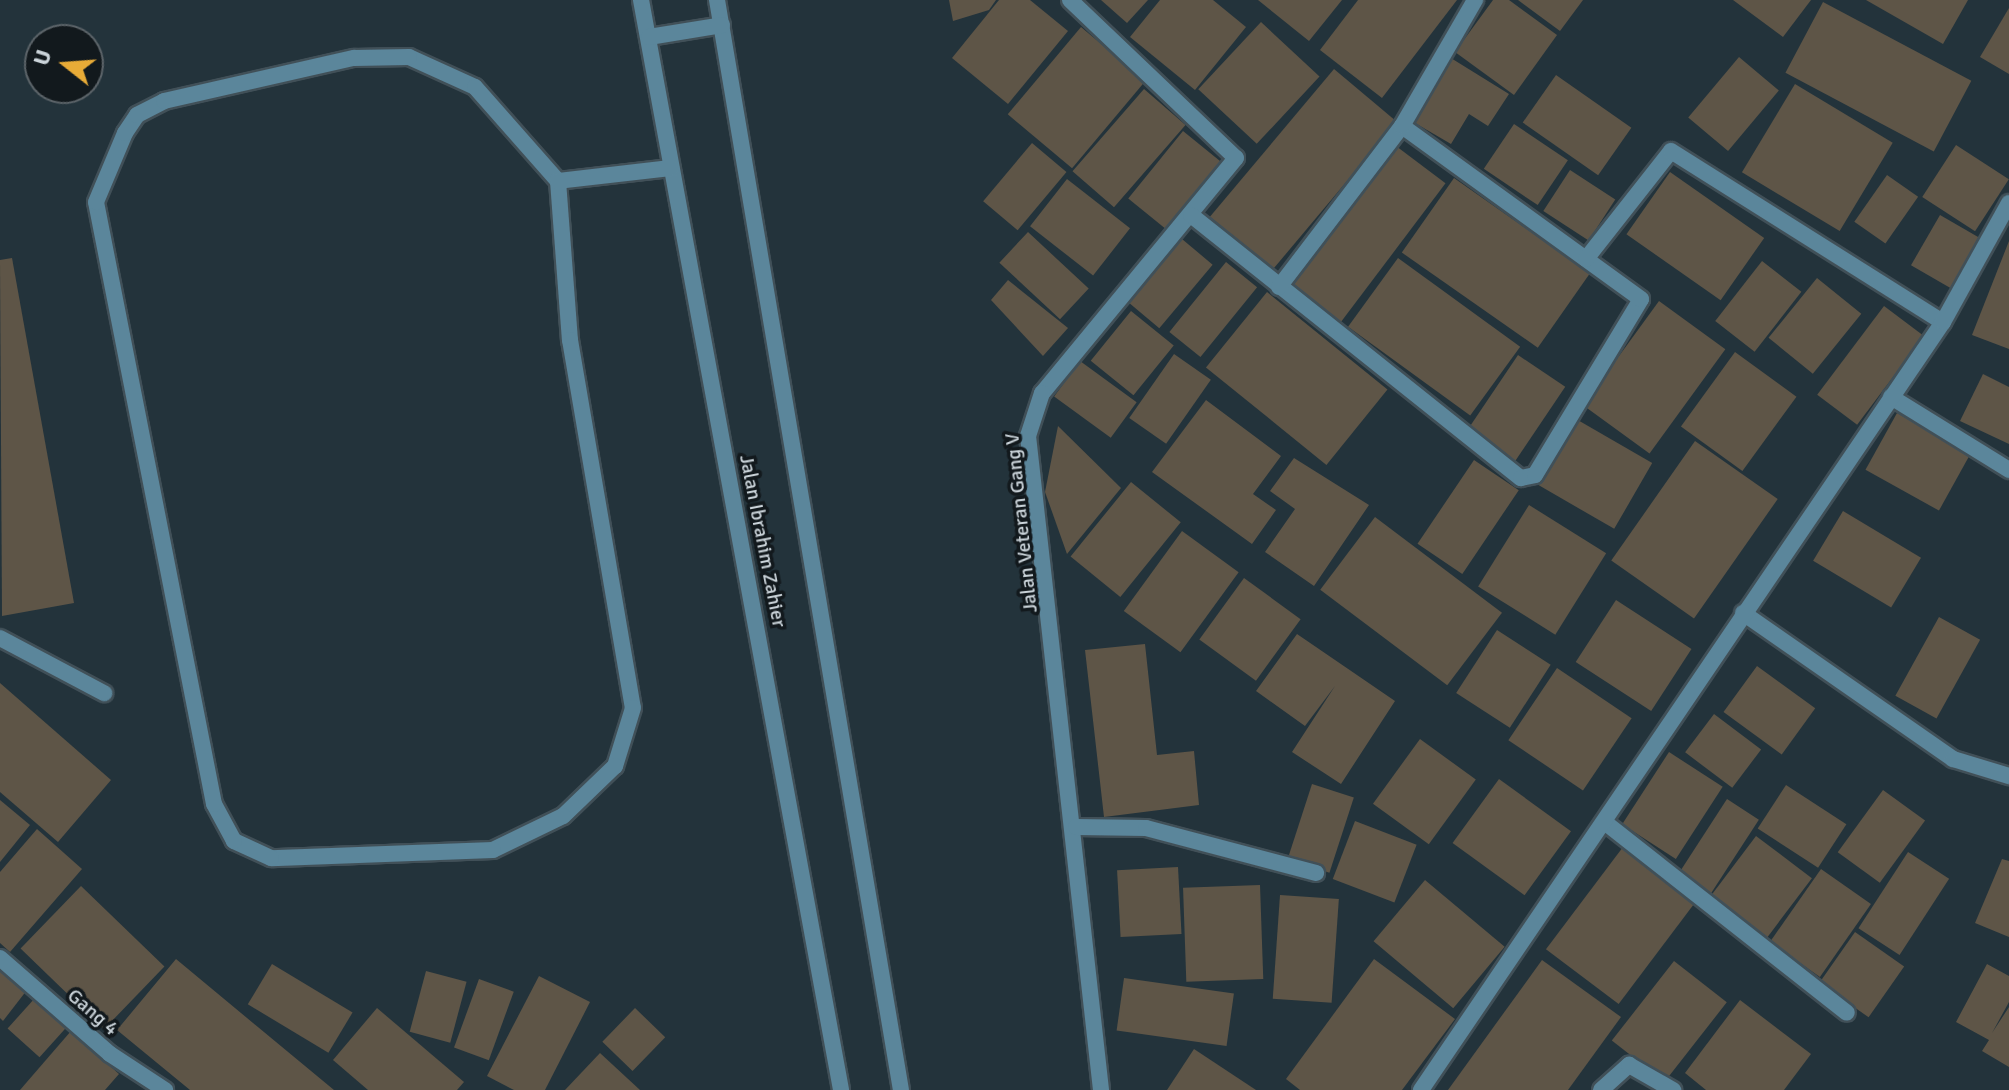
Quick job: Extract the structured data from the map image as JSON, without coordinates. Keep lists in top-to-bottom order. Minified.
{"streets":{"street":["Jalan Veteran Gang V","Jalan Ibrahim Zahier","Gang 4"]},"north":"left"}
